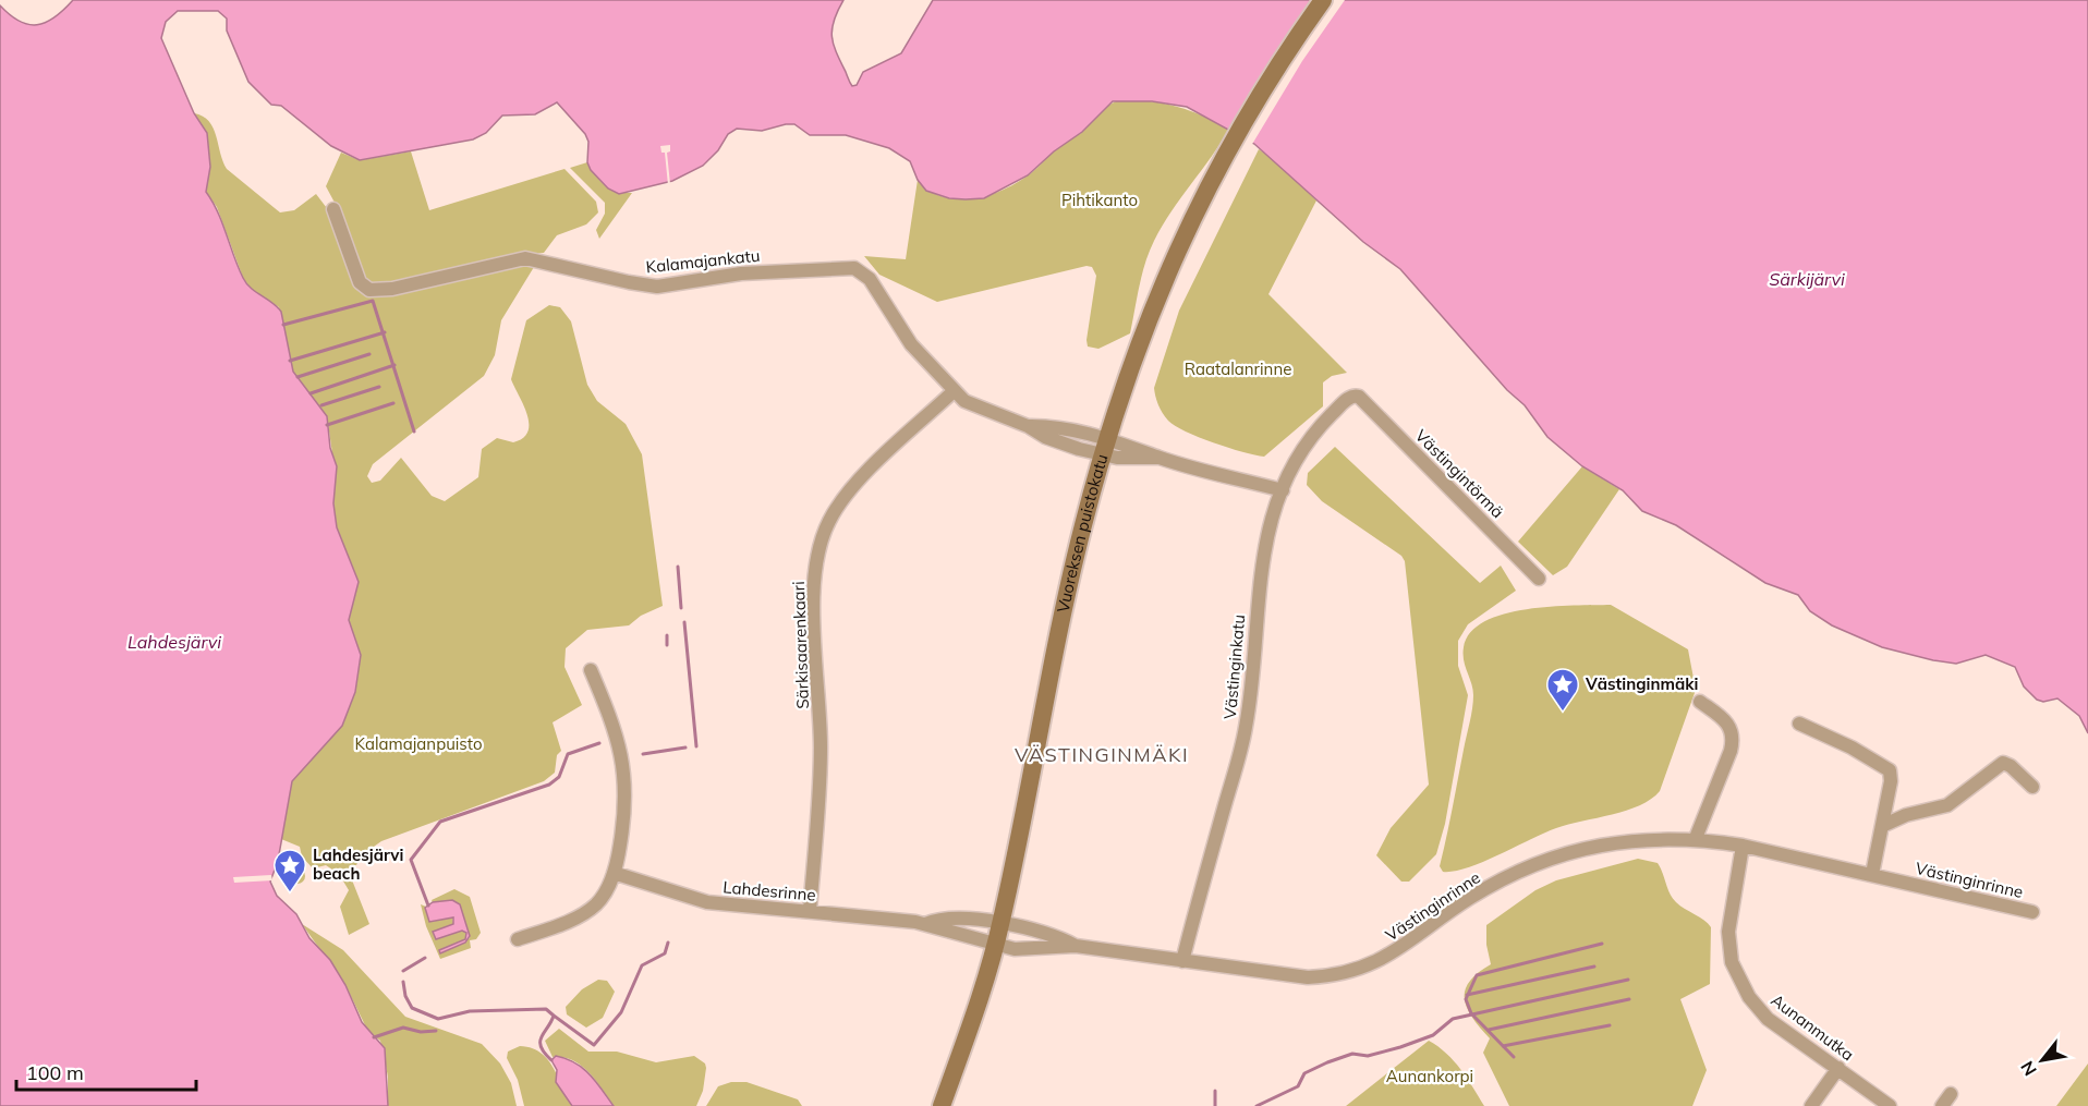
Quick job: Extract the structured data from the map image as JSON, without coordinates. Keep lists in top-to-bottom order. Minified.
{"streets":{"main road":["Vuoreksen puistokatu"],"street":["Kalamajankatu","Västingintörmä","Särkisaarenkaari","Västinginkatu","Västinginrinne","Lahdesrinne","Aunanmutka"]},"crossings":[["Kalamajankatu","Vuoreksen puistokatu"],["Kalamajankatu","Särkisaarenkaari"],["Kalamajankatu","Västinginkatu"],["Västingintörmä","Västinginkatu"],["Vuoreksen puistokatu","Västinginrinne"],["Vuoreksen puistokatu","Lahdesrinne"],["Särkisaarenkaari","Lahdesrinne"],["Västinginkatu","Västinginrinne"],["Västinginrinne","Lahdesrinne"],["Västinginrinne","Aunanmutka"]],"districts":["VÄSTINGINMÄKI"],"water":["Särkijärvi","Lahdesjärvi"],"parks":["Pihtikanto","Raatalanrinne","Kalamajanpuisto","Aunankorpi"],"places":{"place":["Västinginmäki","Lahdesjärvi beach"]},"scale_bar":"100 m","north":"bottom left"}
